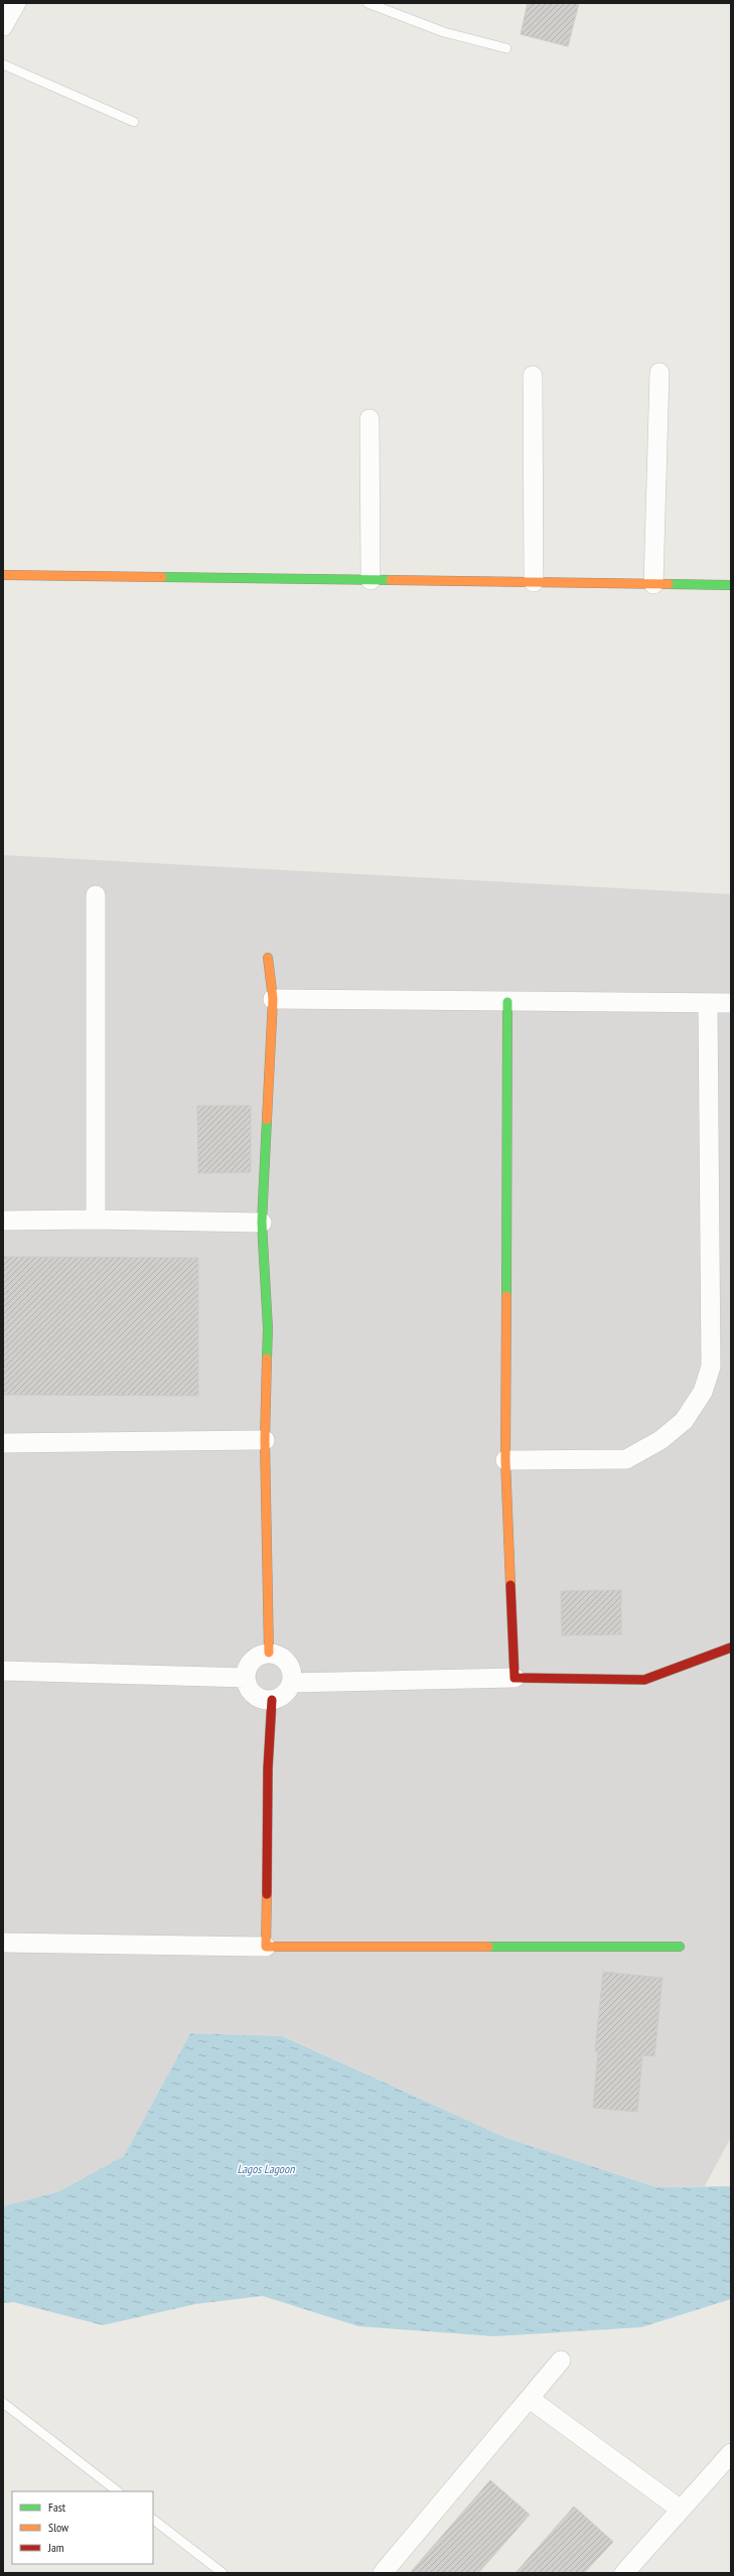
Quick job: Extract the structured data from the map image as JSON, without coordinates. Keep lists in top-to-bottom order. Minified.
{"water":["Lagos Lagoon"],"legend":["Fast","Slow","Jam"]}
